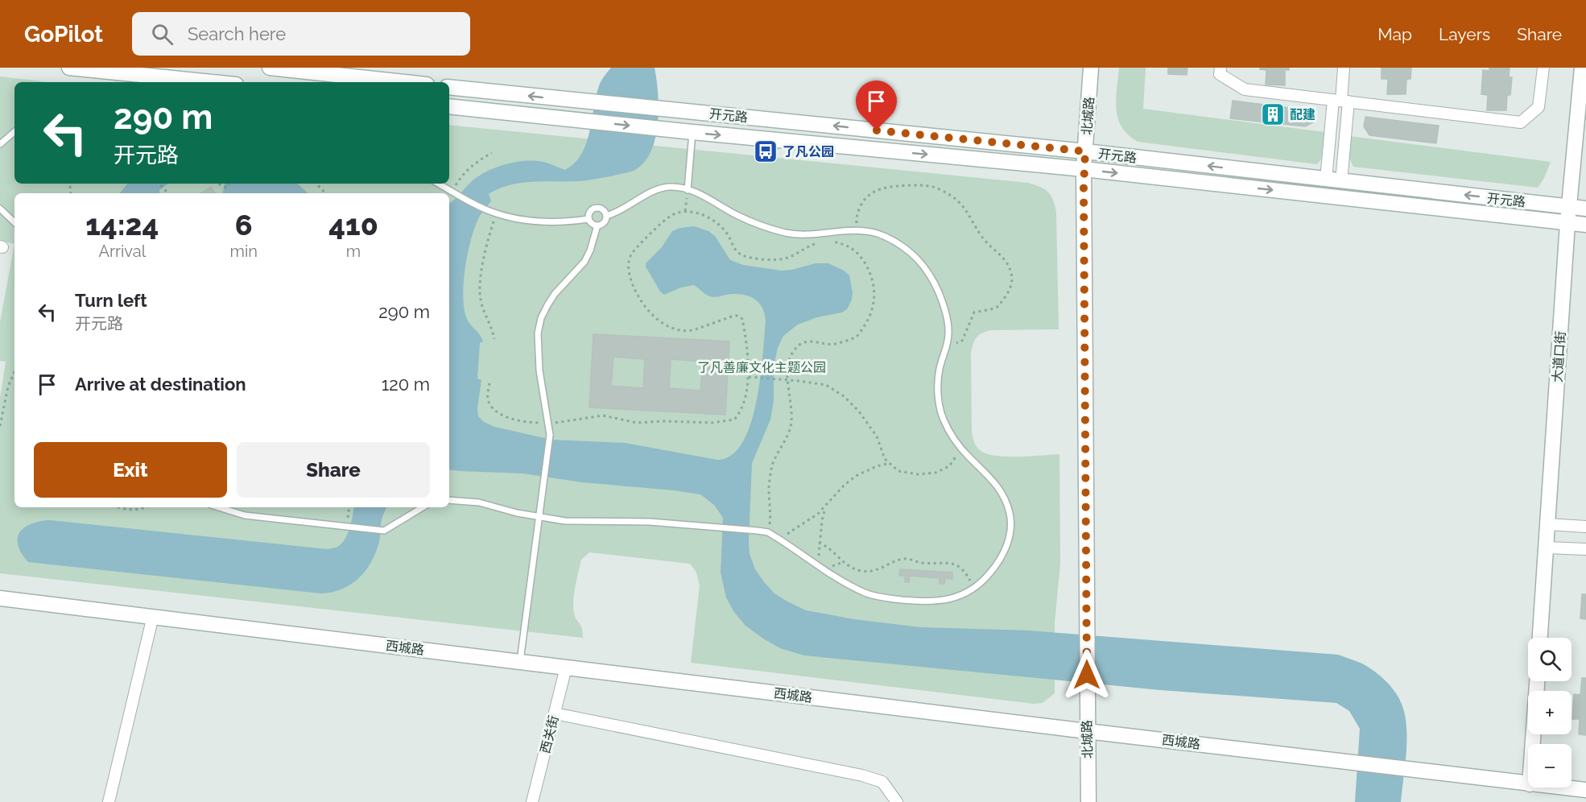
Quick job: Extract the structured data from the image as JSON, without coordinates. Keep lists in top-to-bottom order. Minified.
{"streets":{"street":["开元路","北城路","大道口街","西城路","西关街"]},"crossings":[["开元路","北城路"],["开元路","大道口街"],["北城路","西城路"],["西城路","西关街"]],"parks":["了凡善廉文化主题公园"],"places":{"building":["配建"],"bus stop":["了凡公园"]},"page":{"header":"GoPilot","search":"Search here","nav":["Map","Layers","Share"],"turn":["290 m","开元路"],"eta":["14:24","Arrival","6","min","410","m"],"list":[{"name":"Turn left","note":"开元路","value":"290 m"},{"name":"Arrive at destination","value":"120 m"}],"buttons":["Exit","Share"],"map_buttons":["+","−"]}}
